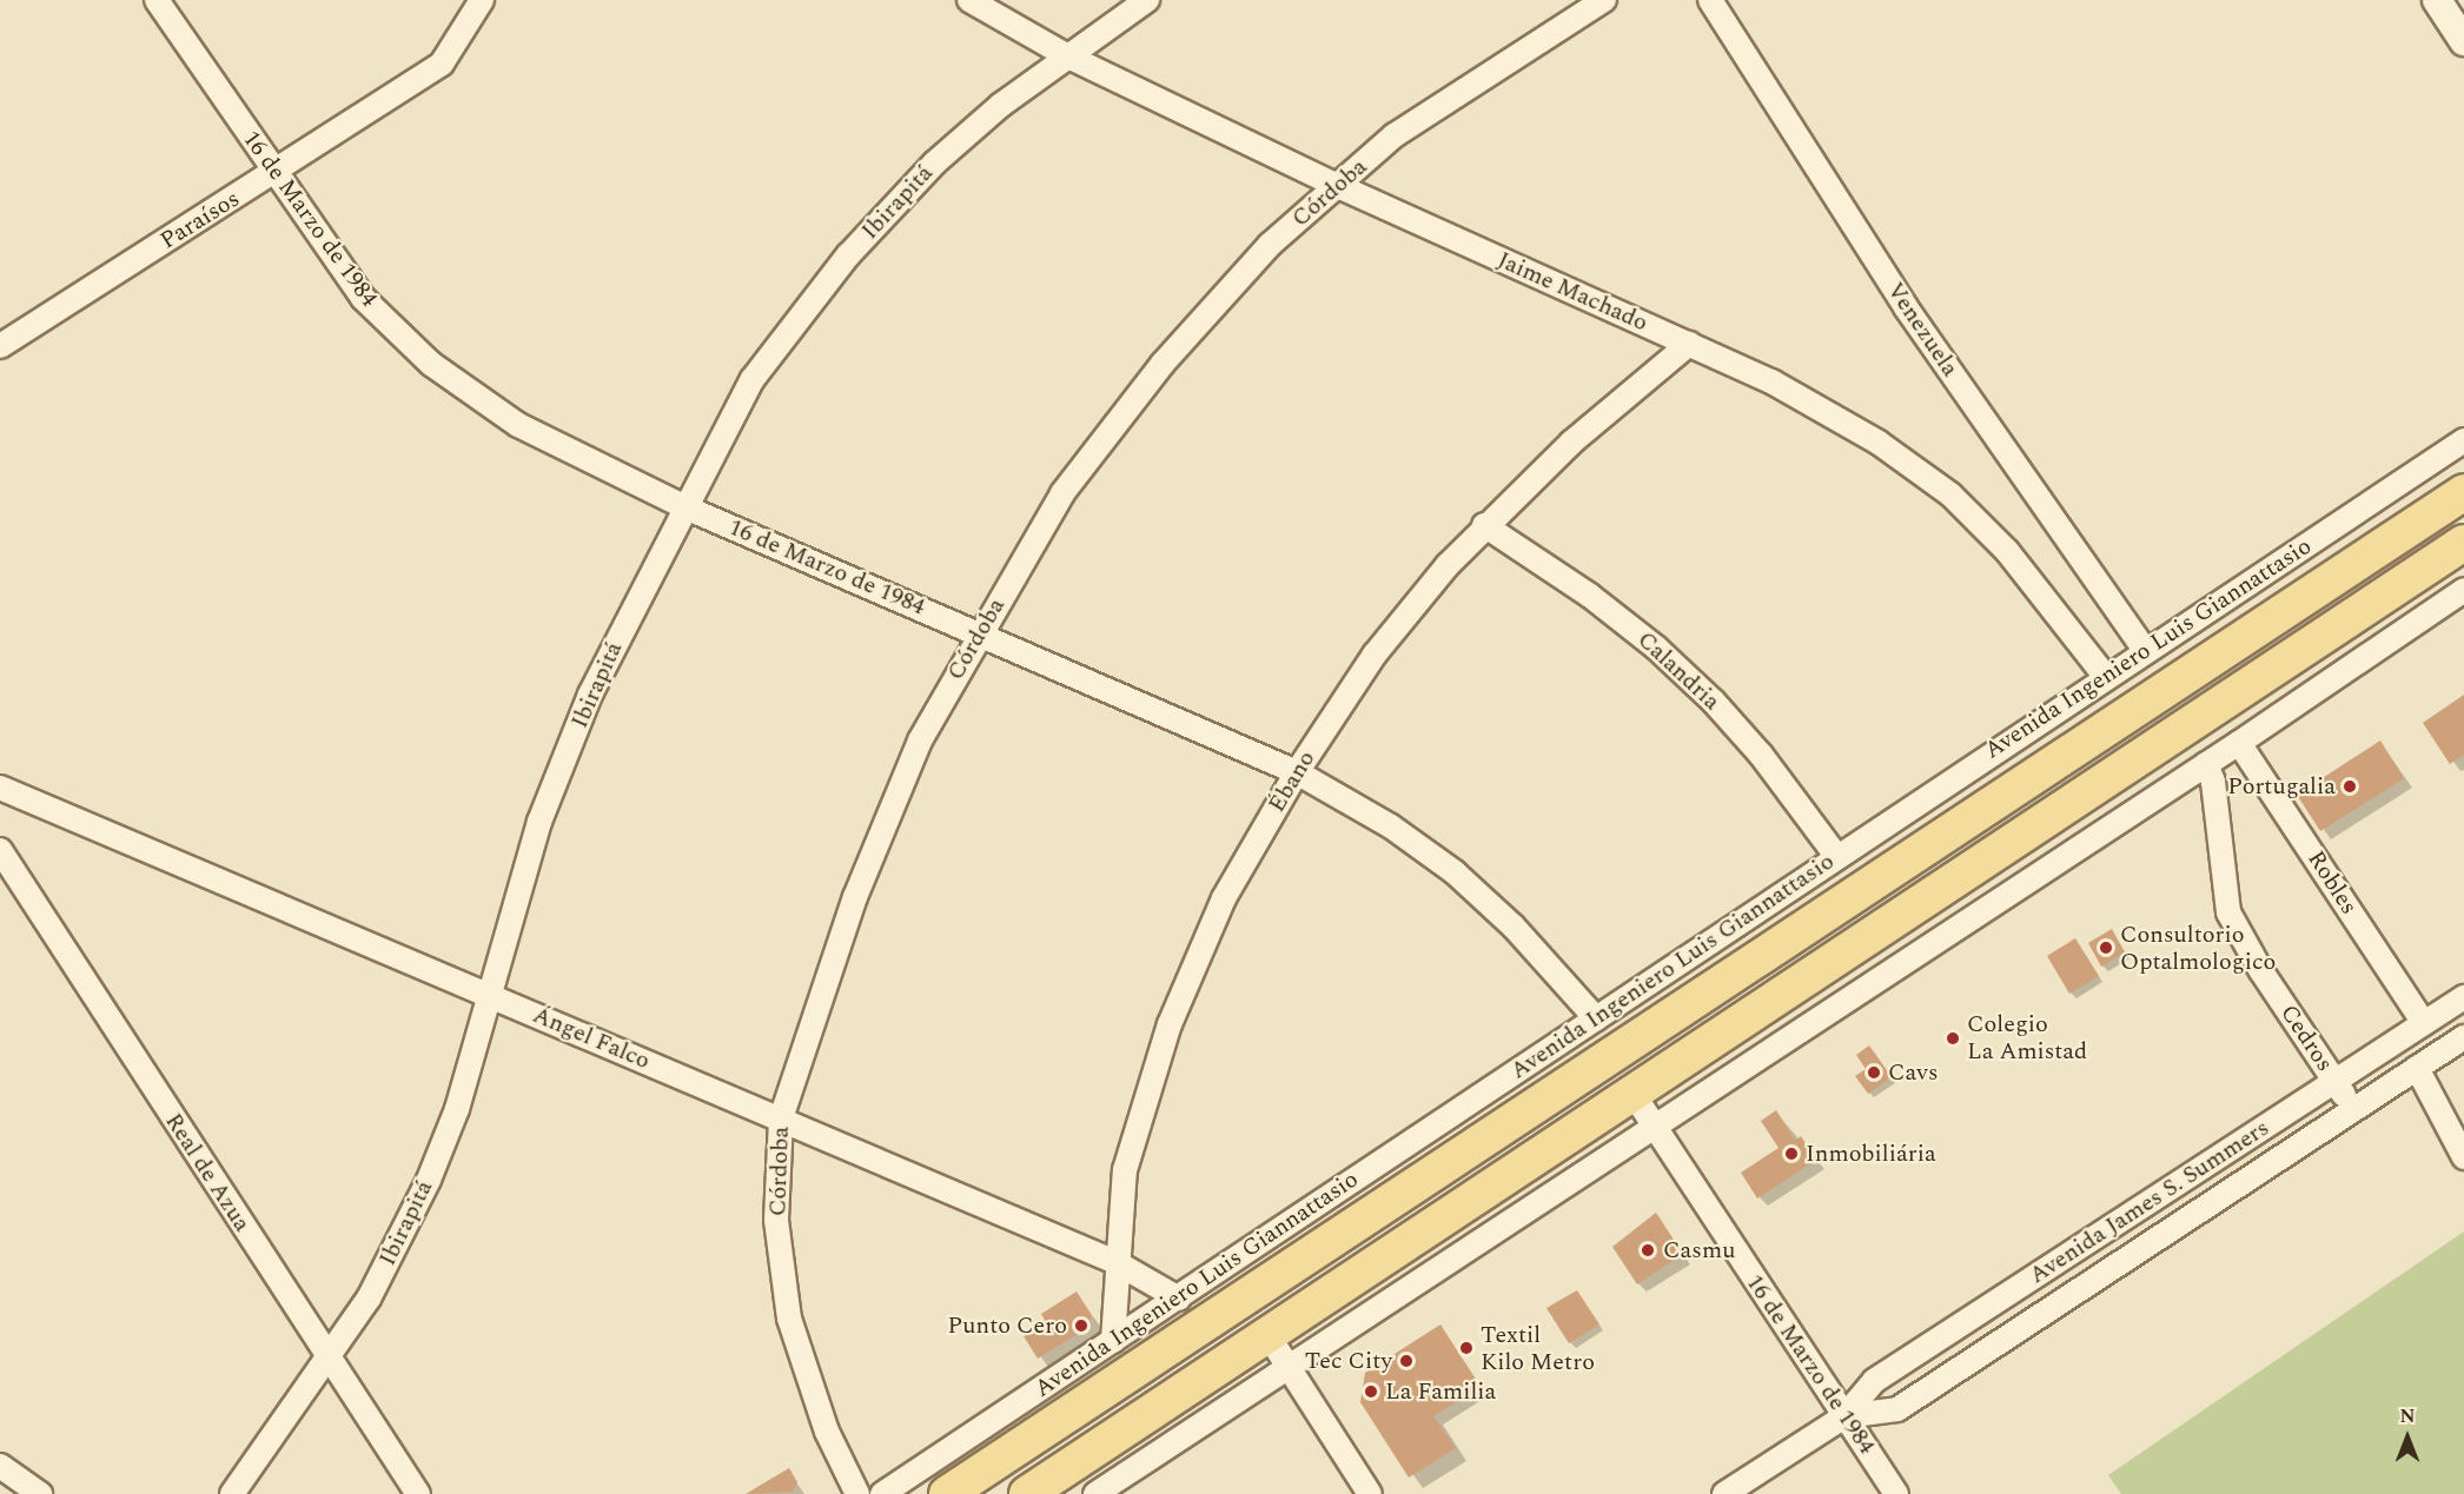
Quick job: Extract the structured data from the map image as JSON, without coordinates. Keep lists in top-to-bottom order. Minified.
{"streets":{"main road":["Avenida Ingeniero Luis Giannattasio"],"street":["Córdoba","Ibirapitá","16 de Marzo de 1984","Paraísos","Jaime Machado","Venezuela","Calandria","Ébano","Robles","Ángel Falco","Cedros","Real de Azua","Avenida James S. Summers"]},"crossings":[["Córdoba","16 de Marzo de 1984"],["Córdoba","Jaime Machado"],["Córdoba","Ángel Falco"],["Ibirapitá","16 de Marzo de 1984"],["Ibirapitá","Jaime Machado"],["Ibirapitá","Ángel Falco"],["Ibirapitá","Real de Azua"],["16 de Marzo de 1984","Paraísos"],["16 de Marzo de 1984","Avenida Ingeniero Luis Giannattasio"],["16 de Marzo de 1984","Ébano"],["16 de Marzo de 1984","Avenida James S. Summers"],["Jaime Machado","Avenida Ingeniero Luis Giannattasio"],["Jaime Machado","Ébano"],["Venezuela","Avenida Ingeniero Luis Giannattasio"],["Avenida Ingeniero Luis Giannattasio","Calandria"],["Avenida Ingeniero Luis Giannattasio","Ébano"],["Avenida Ingeniero Luis Giannattasio","Ángel Falco"],["Calandria","Ébano"],["Ébano","Ángel Falco"],["Robles","Avenida James S. Summers"],["Cedros","Avenida James S. Summers"]],"places":["Portugalia","Consultorio Optalmologico","Colegio La Amistad","Cavs","Inmobiliária","Casmu","Punto Cero","Textil Kilo Metro","Tec City","La Familia"],"north":"top"}
